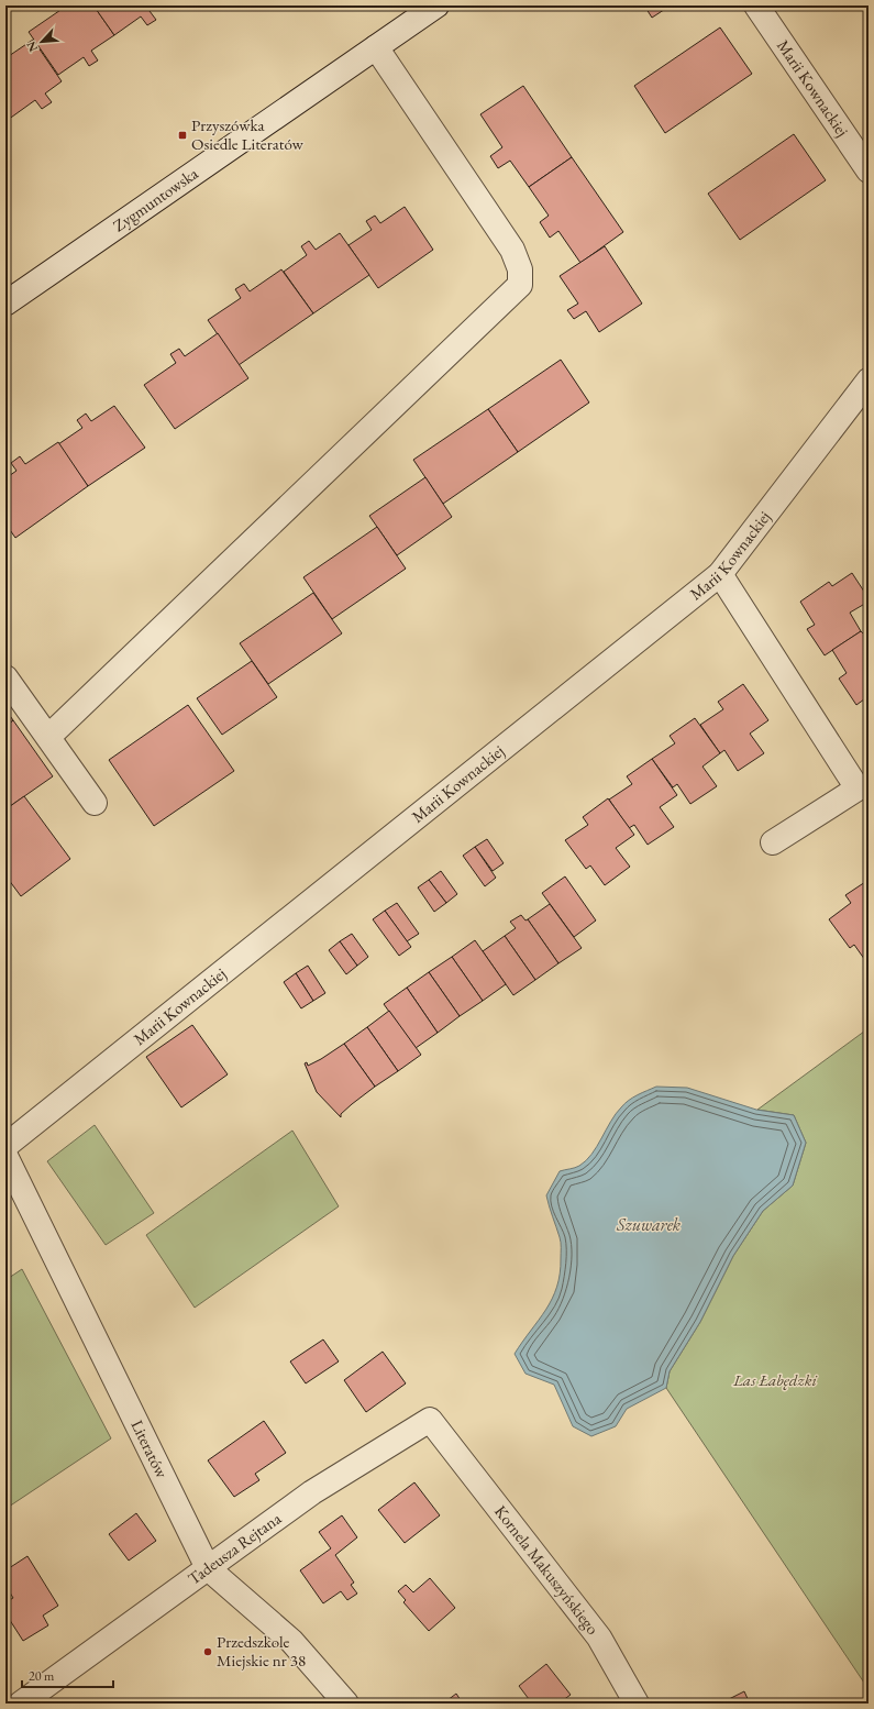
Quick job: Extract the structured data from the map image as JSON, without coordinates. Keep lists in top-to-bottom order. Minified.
{"streets":{"street":["Marii Kownackiej","Zygmuntowska","Literatów","Tadeusza Rejtana","Kornela Makuszyńskiego"]},"crossings":[["Literatów","Tadeusza Rejtana"],["Tadeusza Rejtana","Kornela Makuszyńskiego"]],"water":["Szuwarek"],"parks":["Las Łabędzki"],"places":{"transit":["Przyszówka Osiedle Literatów"],"other":["Przedszkole Miejskie nr 38"]},"scale_bar":"20 m","north":"bottom left"}
